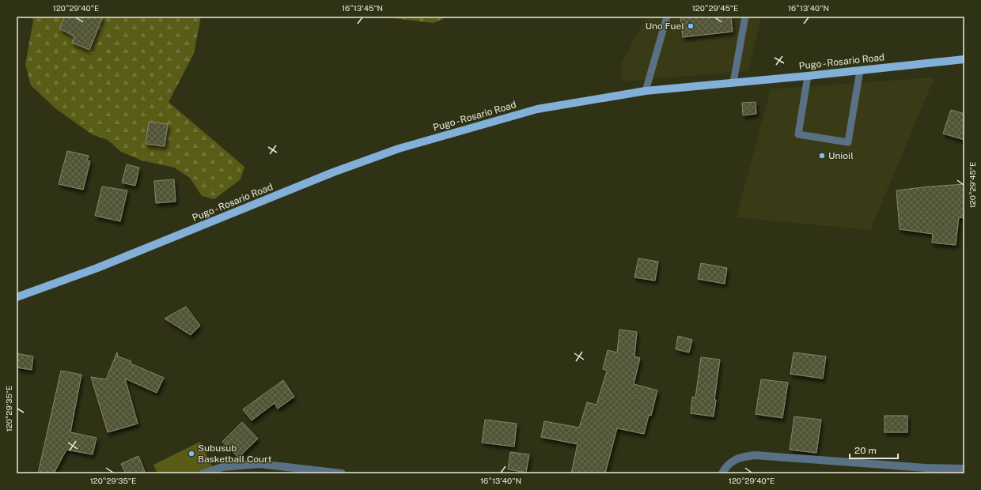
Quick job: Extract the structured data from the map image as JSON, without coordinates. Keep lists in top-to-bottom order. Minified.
{"streets":{"main road":["Pugo - Rosario Road"]},"places":["Uno Fuel","Unioil","Subusub Basketball Court"],"scale_bar":"20 m","coordinates":["120°29'40\"E","16°13'45\"N","120°29'45\"E","16°13'40\"N","120°29'35\"E"]}
